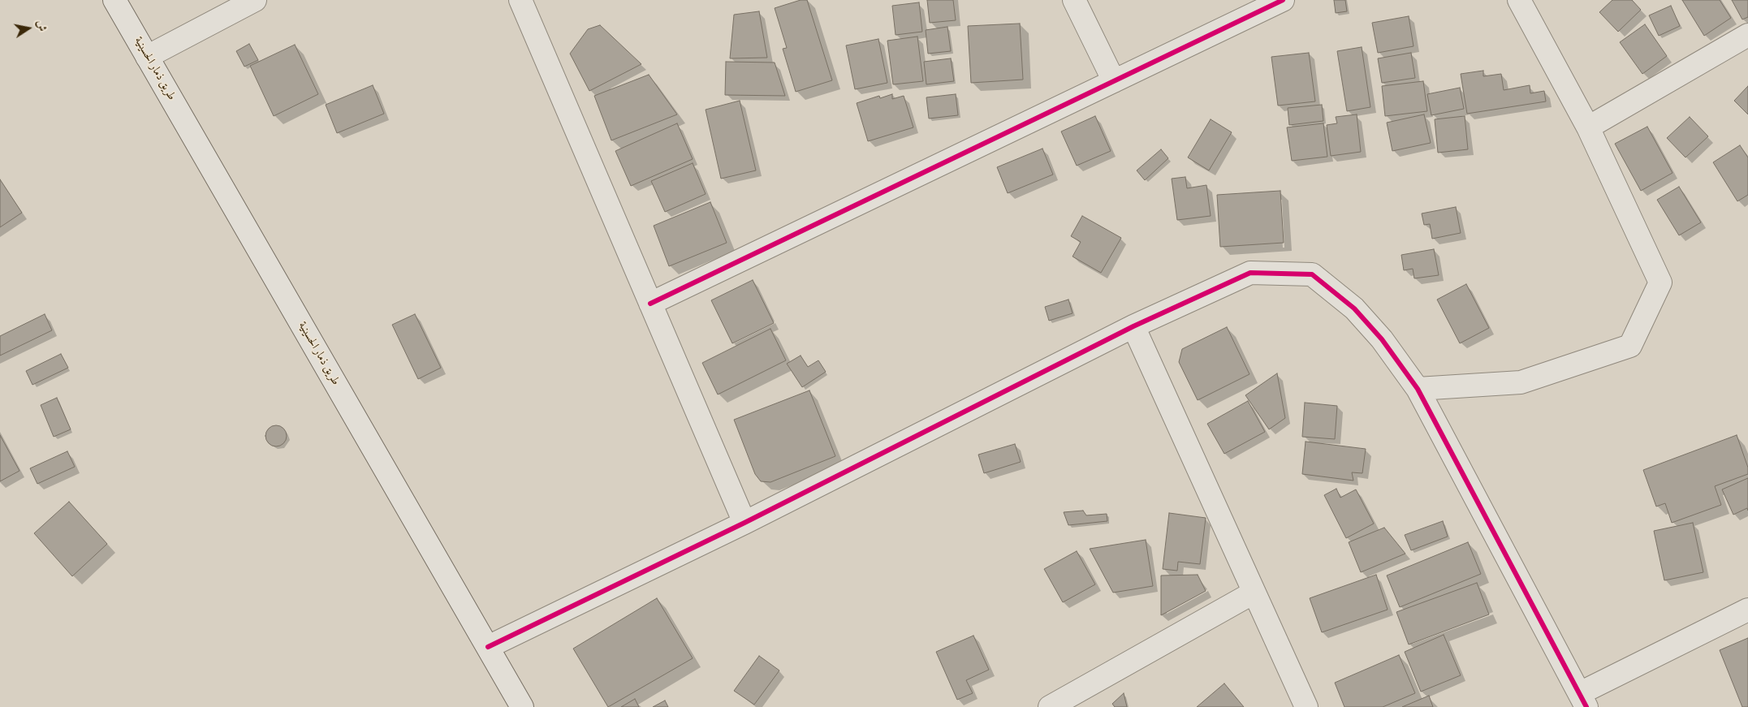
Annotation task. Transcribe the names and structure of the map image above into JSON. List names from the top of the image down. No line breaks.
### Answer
{"streets":{"street":["طريق ذمار الحسينية"]},"north":"right"}
